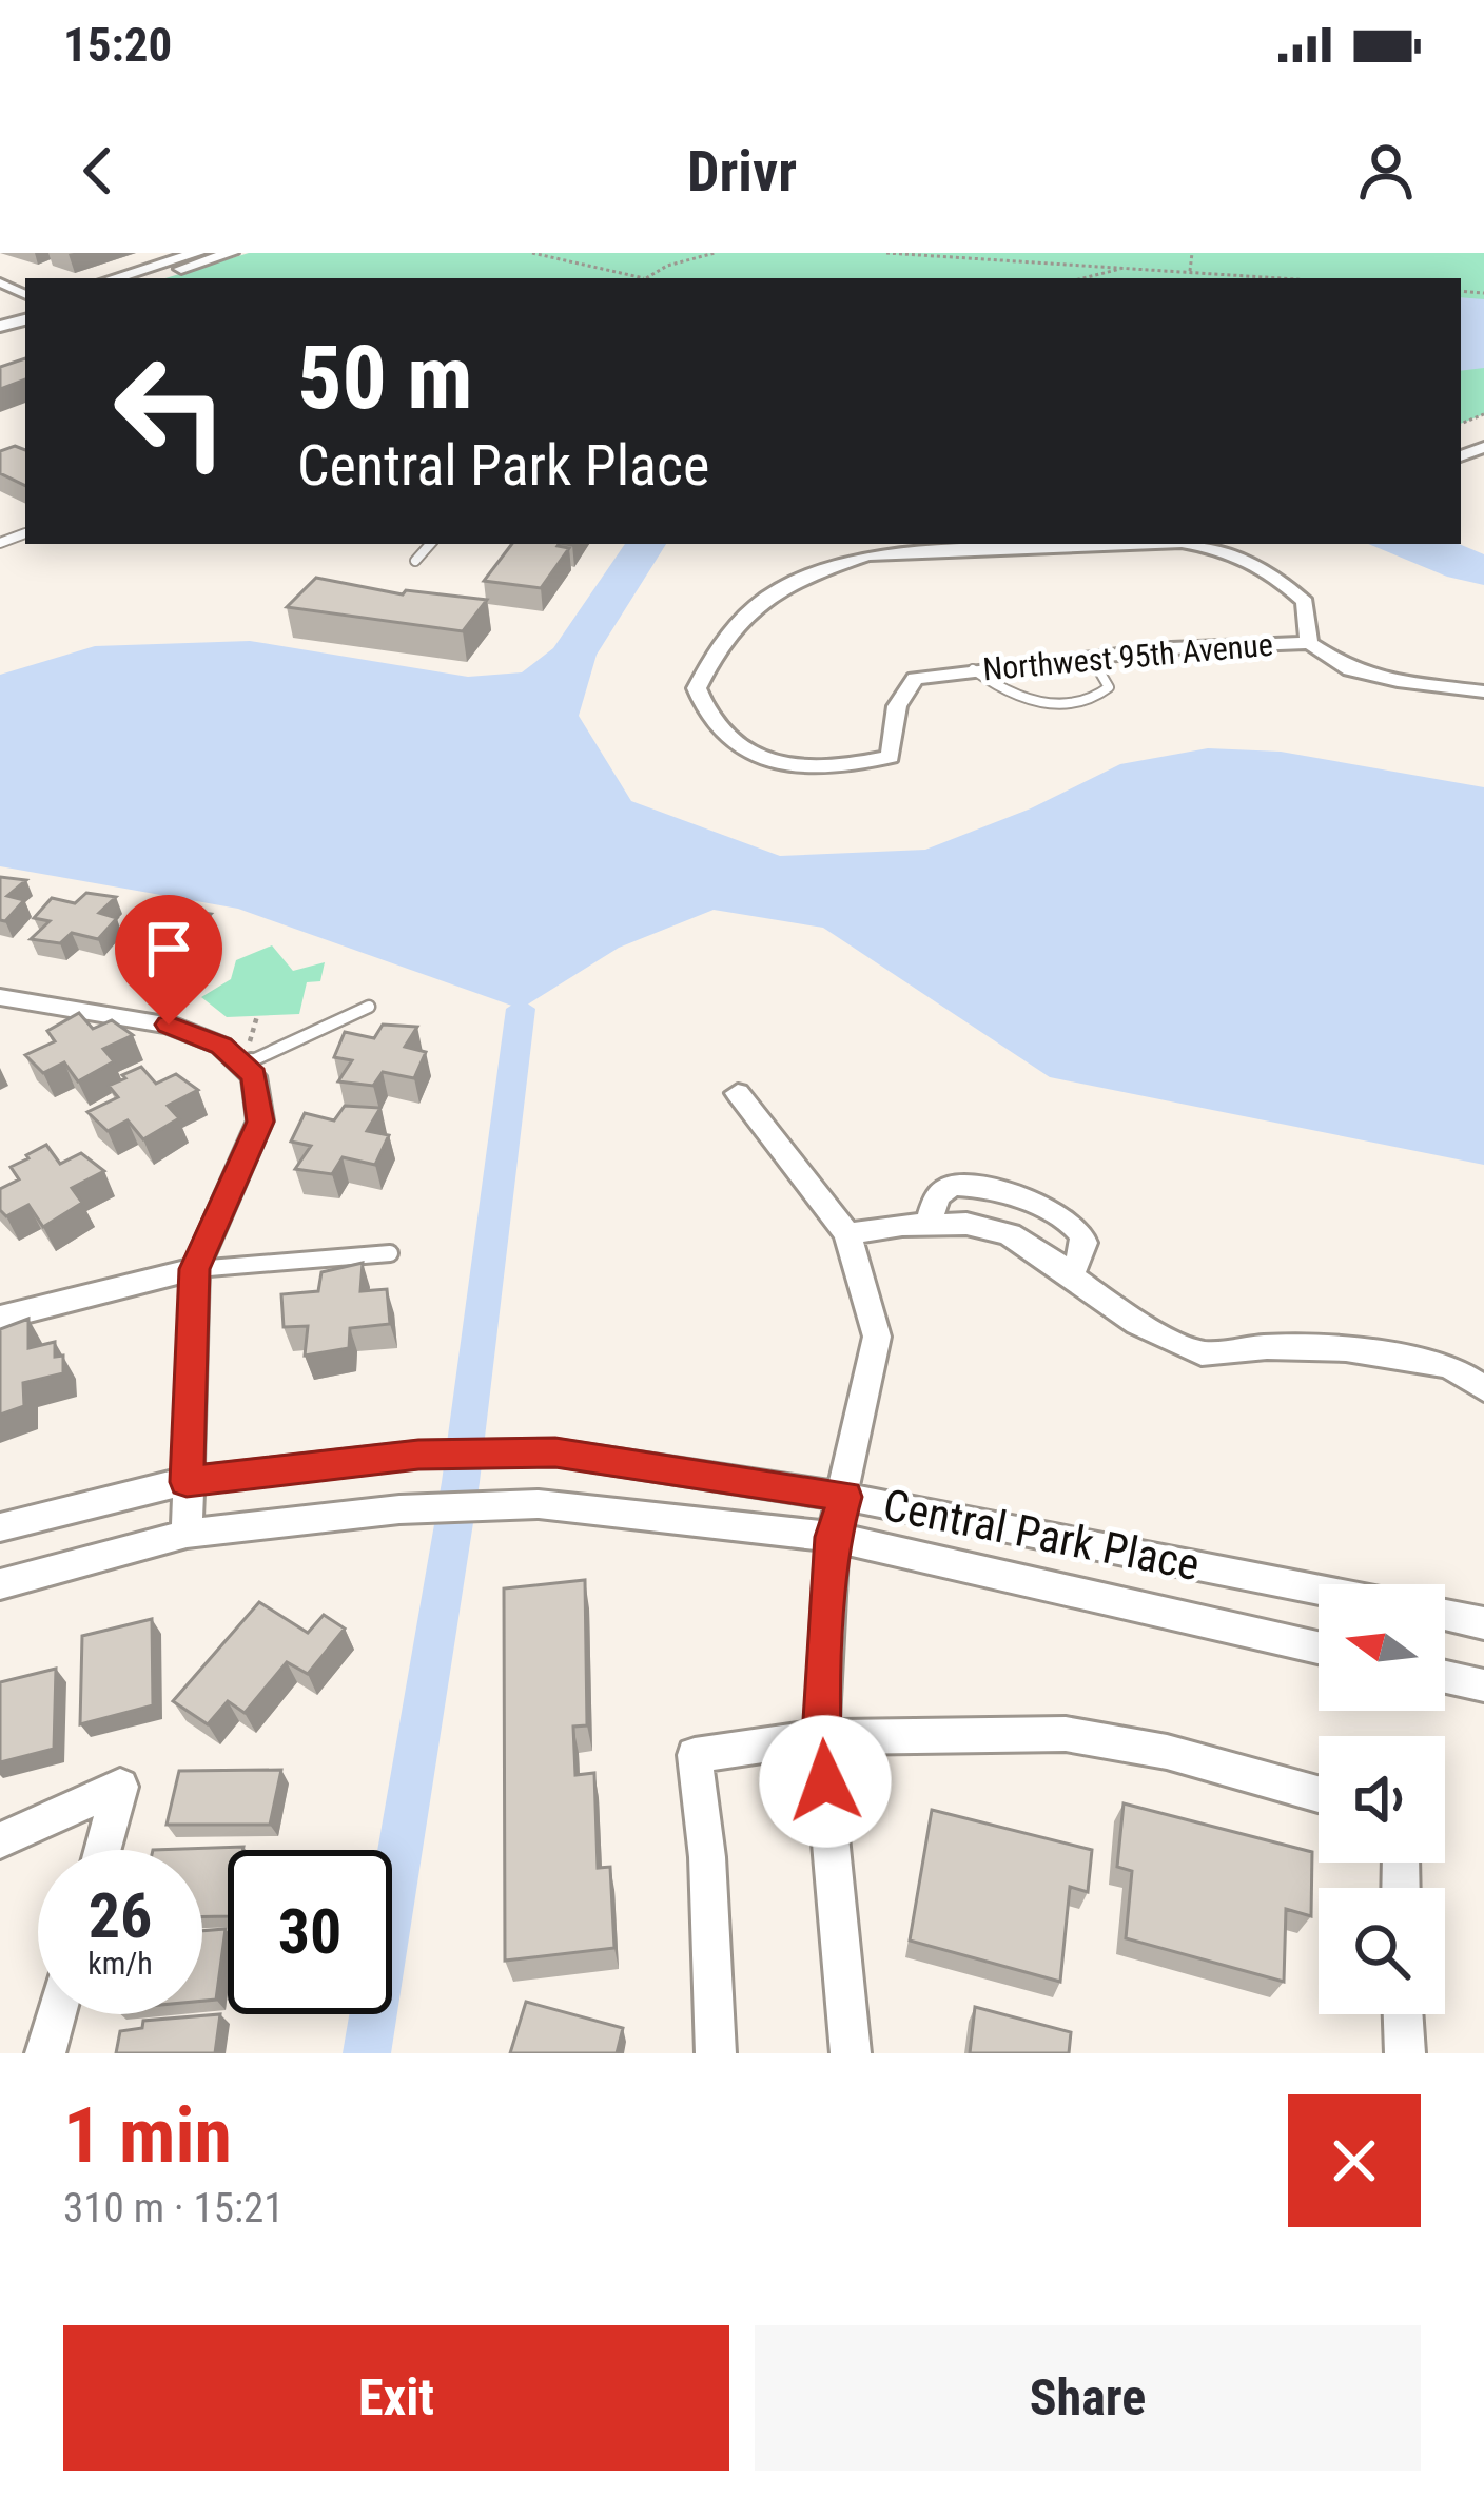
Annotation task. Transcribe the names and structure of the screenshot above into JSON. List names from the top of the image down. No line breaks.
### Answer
{"streets":{"street":["Northwest 95th Avenue","Central Park Place"]},"north":"left","page":{"status":"15:20","header":"Drivr","turn":["50 m","Central Park Place"],"speed":"26 km/h","limit":"30","heading":["1 min","310 m · 15:21"],"buttons":["Exit","Share"]}}
